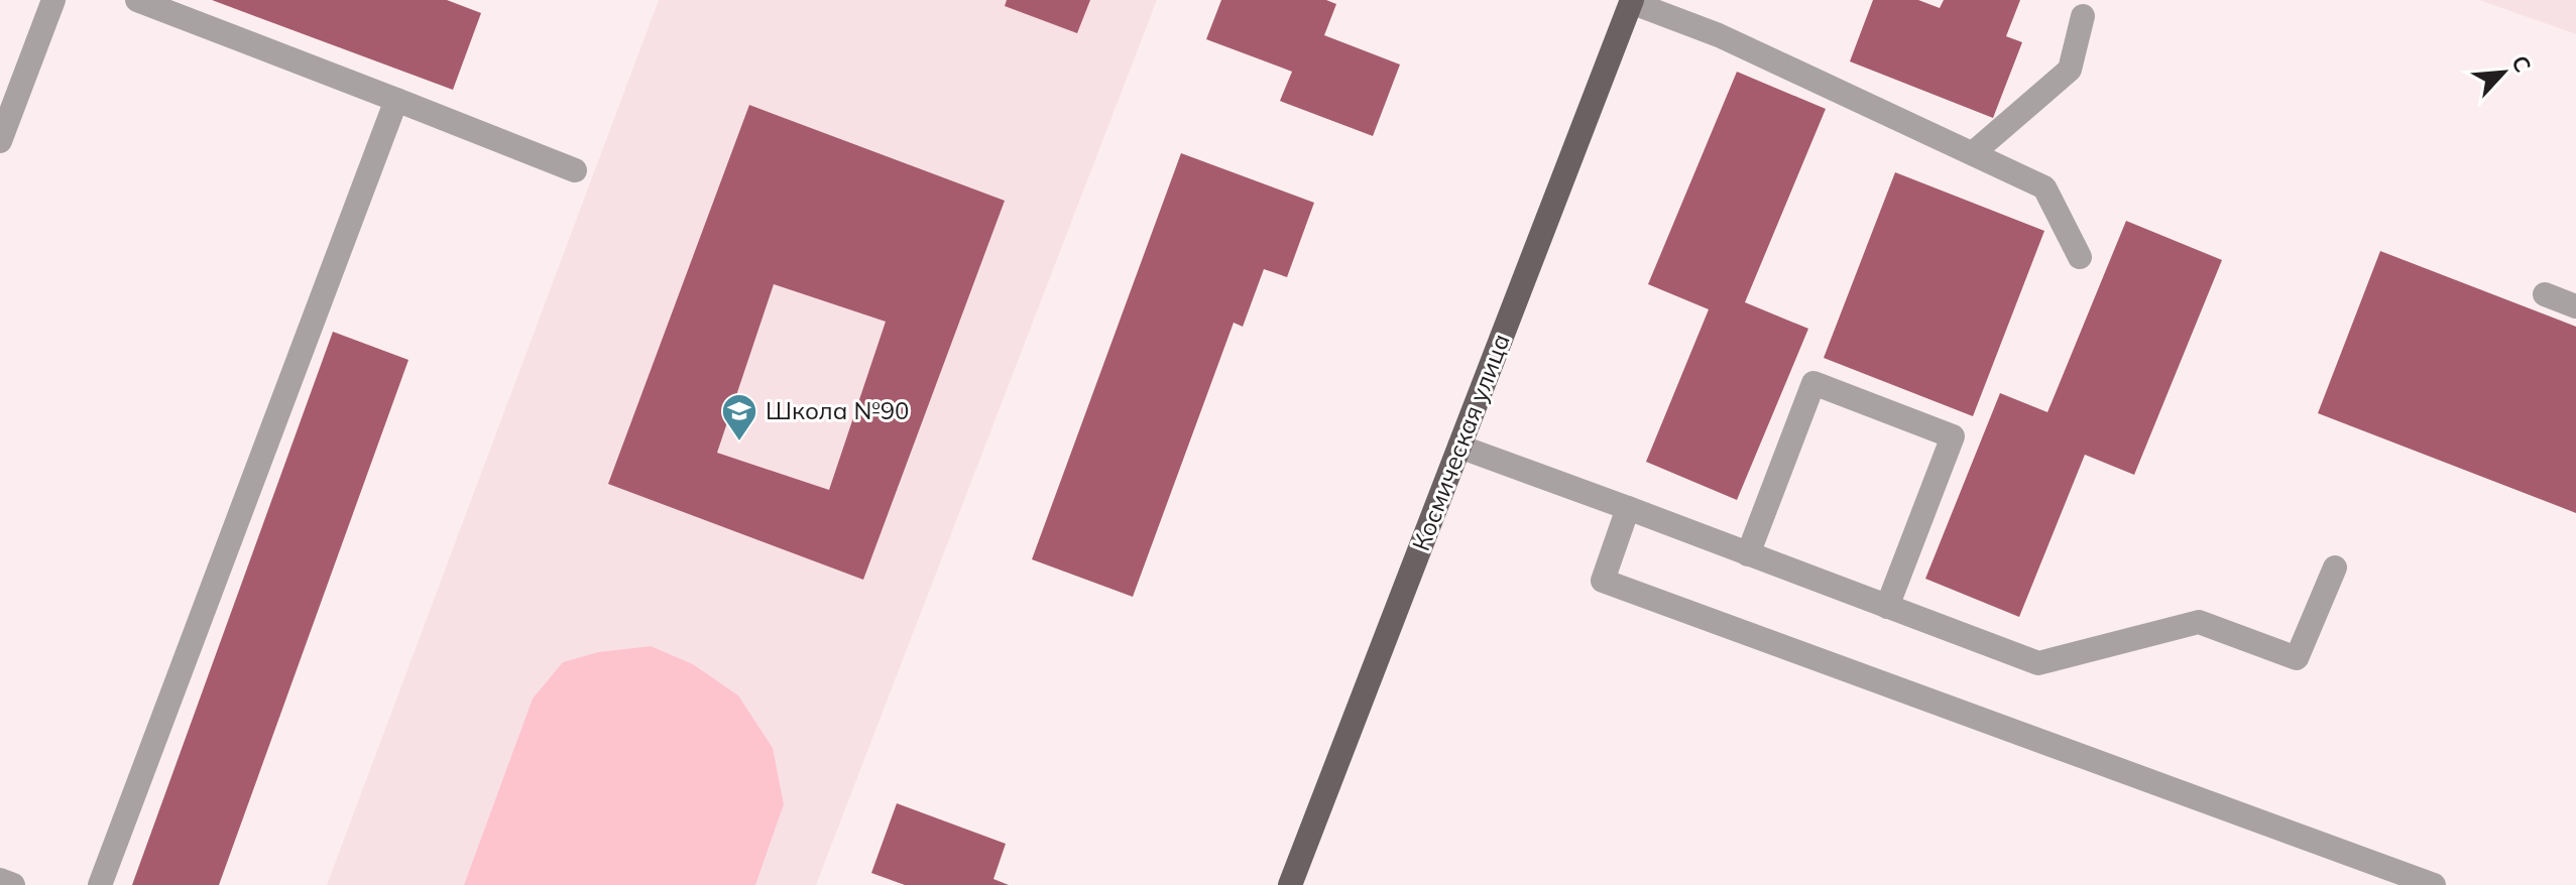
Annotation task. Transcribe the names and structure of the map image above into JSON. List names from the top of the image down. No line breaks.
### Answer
{"streets":{"main road":["Космическая улица"]},"places":{"school or university":["Школа №90"]},"north":"top right"}
